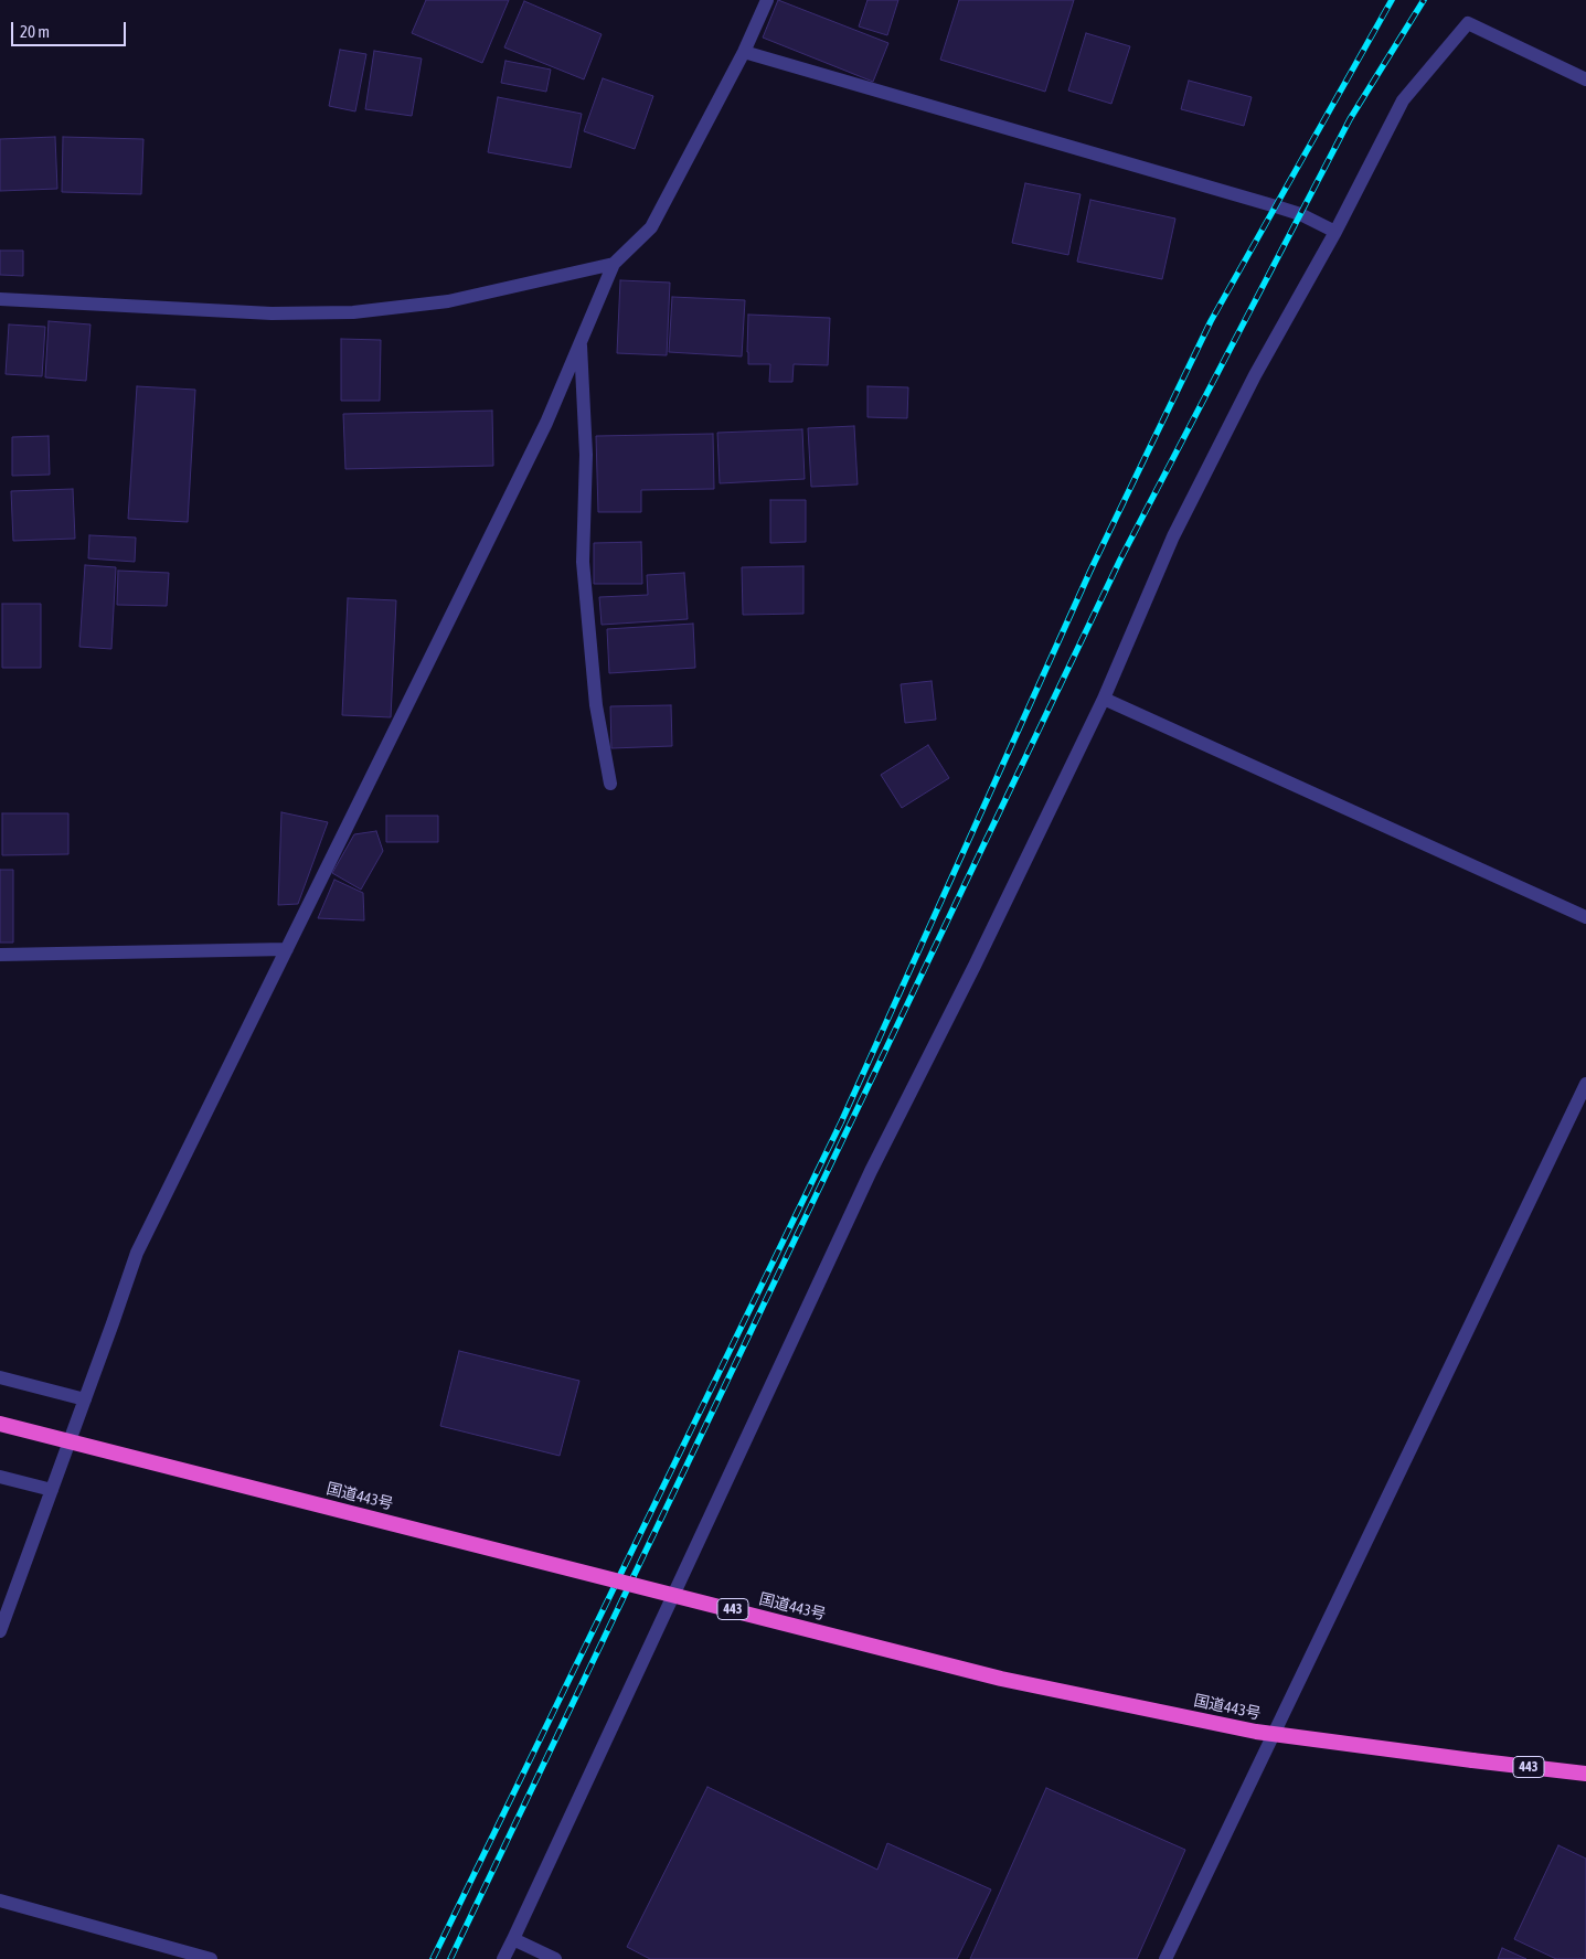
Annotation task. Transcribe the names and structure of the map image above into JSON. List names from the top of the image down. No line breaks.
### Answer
{"streets":{"highway":["国道443号","443"]},"scale_bar":"20 m"}
